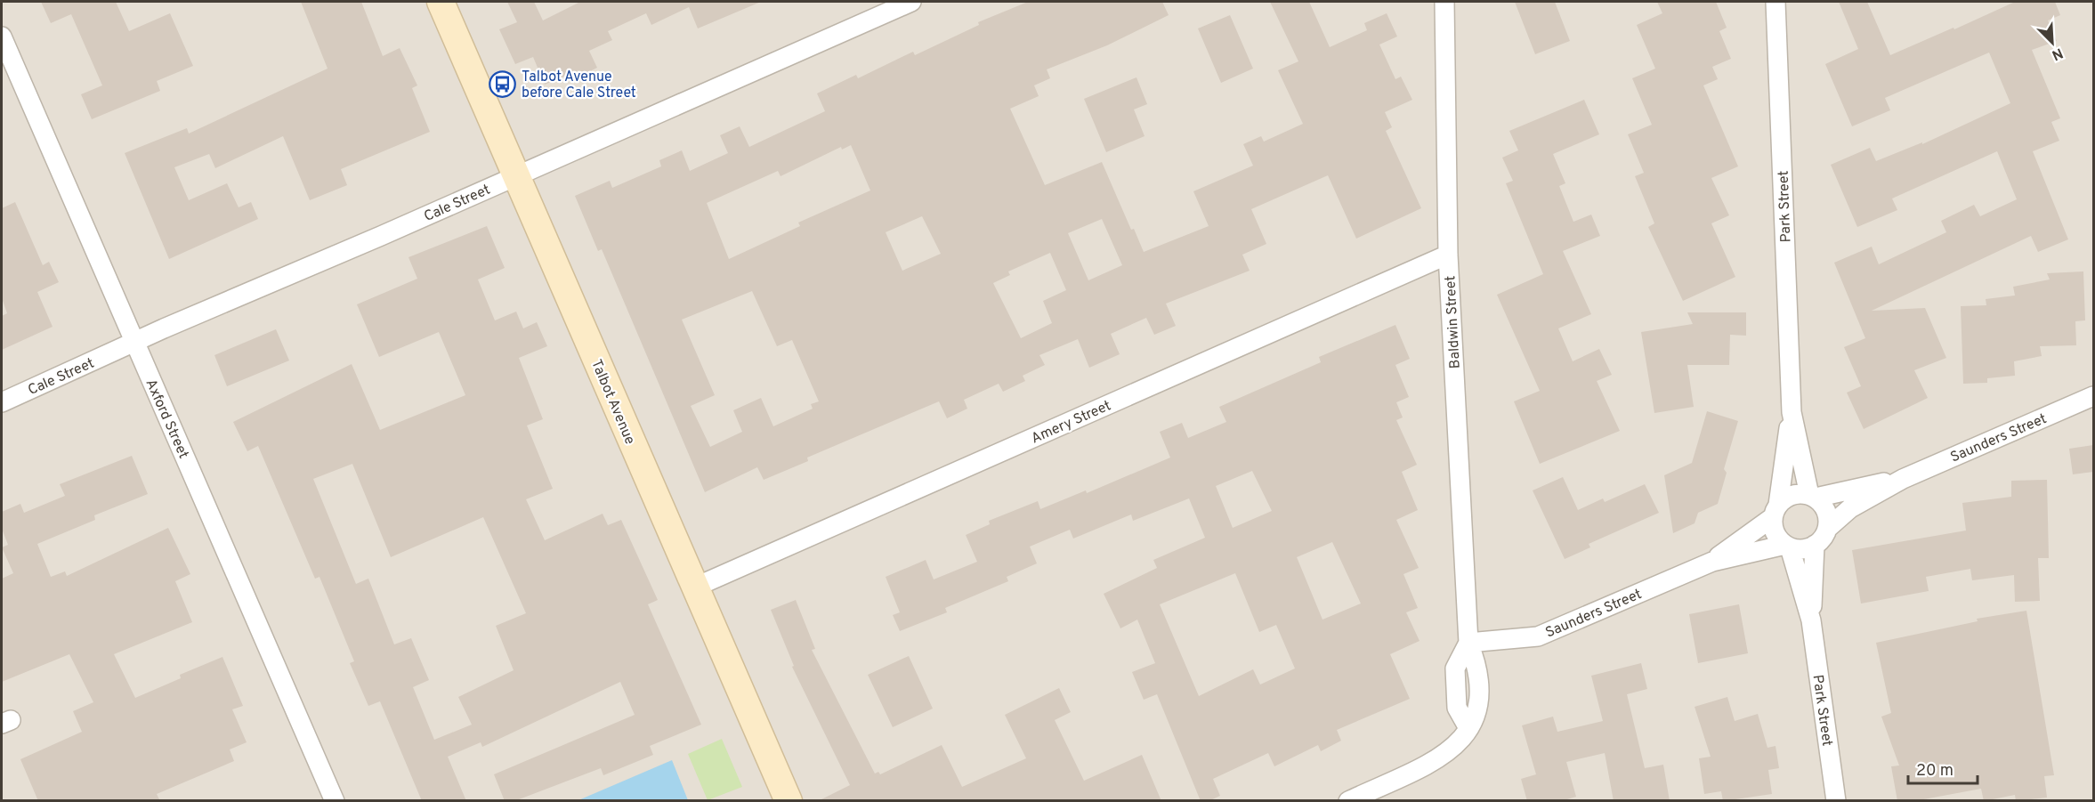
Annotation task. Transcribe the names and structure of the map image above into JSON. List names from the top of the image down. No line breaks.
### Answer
{"streets":{"street":["Cale Street","Park Street","Baldwin Street","Talbot Avenue","Axford Street","Amery Street","Saunders Street"]},"crossings":[["Cale Street","Talbot Avenue"],["Cale Street","Axford Street"],["Park Street","Saunders Street"],["Baldwin Street","Amery Street"],["Baldwin Street","Saunders Street"],["Talbot Avenue","Amery Street"]],"places":{"bus stop":["Talbot Avenue before Cale Street"]},"scale_bar":"20 m","north":"bottom right"}
